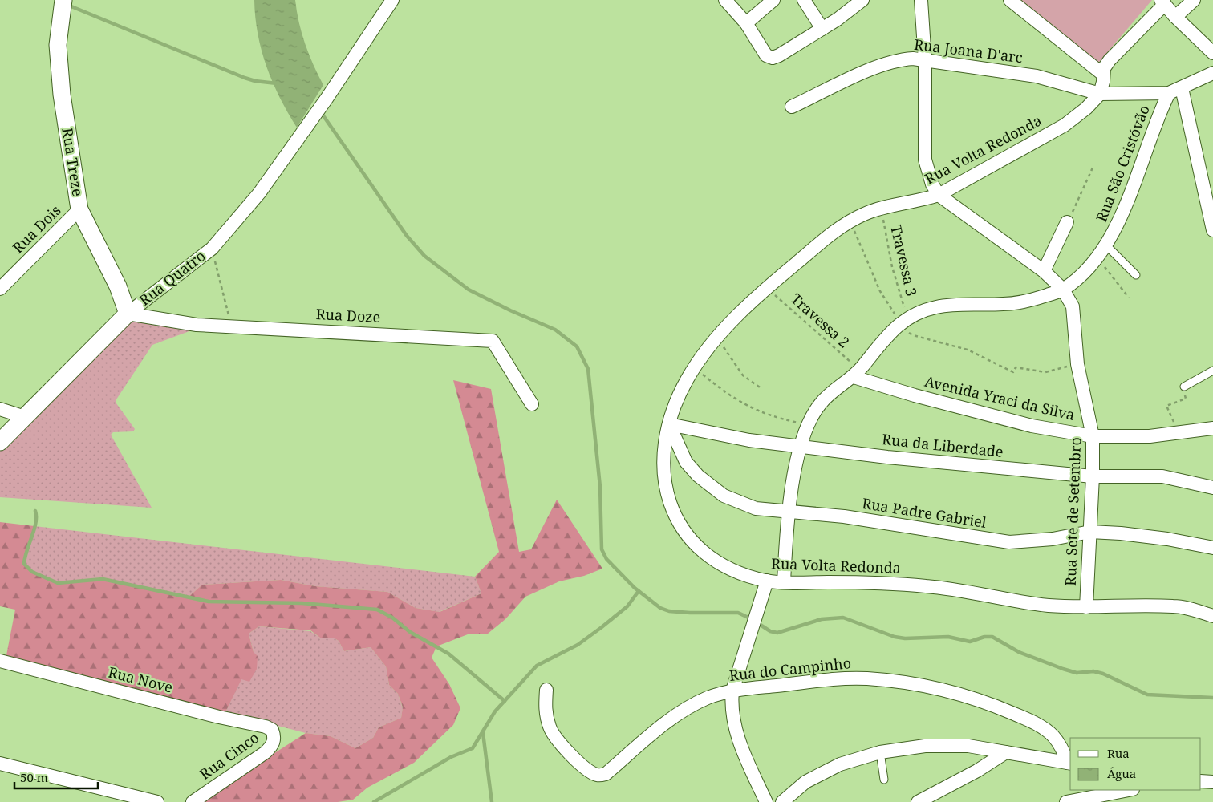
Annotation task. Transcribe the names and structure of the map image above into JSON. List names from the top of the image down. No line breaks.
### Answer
{"streets":{"street":["Rua Joana D'arc","Rua Volta Redonda","Rua Treze","Rua São Cristóvão","Rua Dois","Rua Quatro","Rua Doze","Avenida Yraci da Silva","Rua da Liberdade","Rua Sete de Setembro","Rua Padre Gabriel","Rua do Campinho","Rua Nove","Rua Cinco"],"path":["Travessa 3","Travessa 2"]},"crossings":[["Rua Joana D'arc","Rua Volta Redonda"],["Rua Volta Redonda","Rua São Cristóvão"],["Rua Volta Redonda","Travessa 3"],["Rua Volta Redonda","Travessa 2"],["Rua Volta Redonda","Rua da Liberdade"],["Rua Volta Redonda","Rua Sete de Setembro"],["Rua Volta Redonda","Rua Padre Gabriel"],["Rua Treze","Rua Dois"],["Rua Treze","Rua Quatro"],["Rua Treze","Rua Doze"],["Rua São Cristóvão","Travessa 3"],["Rua São Cristóvão","Travessa 2"],["Rua São Cristóvão","Avenida Yraci da Silva"],["Rua São Cristóvão","Rua da Liberdade"],["Rua São Cristóvão","Rua Sete de Setembro"],["Rua São Cristóvão","Rua Padre Gabriel"],["Rua Quatro","Rua Doze"],["Travessa 2","Avenida Yraci da Silva"],["Avenida Yraci da Silva","Rua Sete de Setembro"],["Rua da Liberdade","Rua Sete de Setembro"],["Rua da Liberdade","Rua Padre Gabriel"],["Rua Sete de Setembro","Rua Padre Gabriel"],["Rua Nove","Rua Cinco"]],"legend":["Rua","Água"],"scale_bar":"50 m"}
